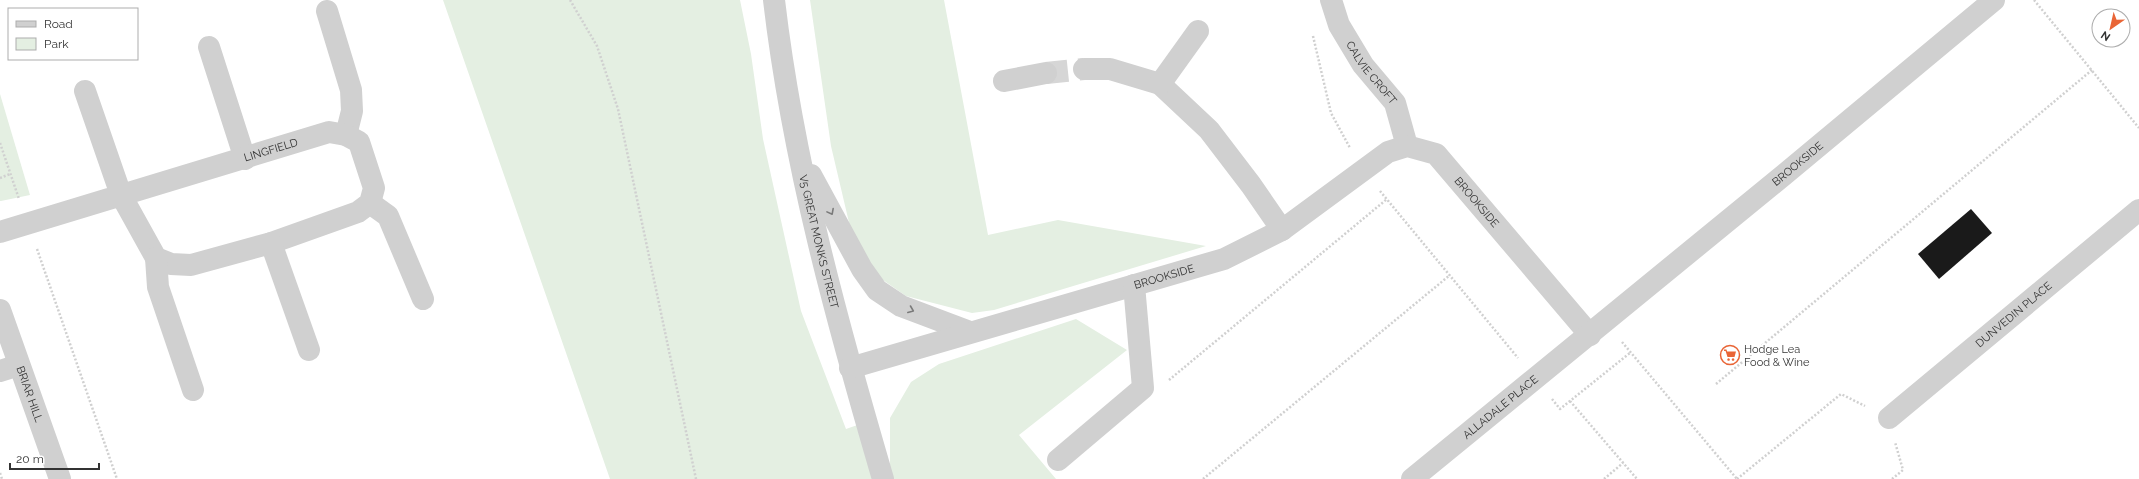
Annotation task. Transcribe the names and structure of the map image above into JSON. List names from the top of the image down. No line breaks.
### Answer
{"streets":{"street":["CALVIE CROFT","LINGFIELD","BROOKSIDE","V5 GREAT MONKS STREET","DUNVEDIN PLACE","BRIAR HILL","ALLADALE PLACE"]},"crossings":[["CALVIE CROFT","BROOKSIDE"],["BROOKSIDE","V5 GREAT MONKS STREET"],["BROOKSIDE","ALLADALE PLACE"]],"places":{"supermarket":["Hodge Lea Food & Wine"]},"legend":["Road","Park"],"scale_bar":"20 m","north":"bottom left"}
